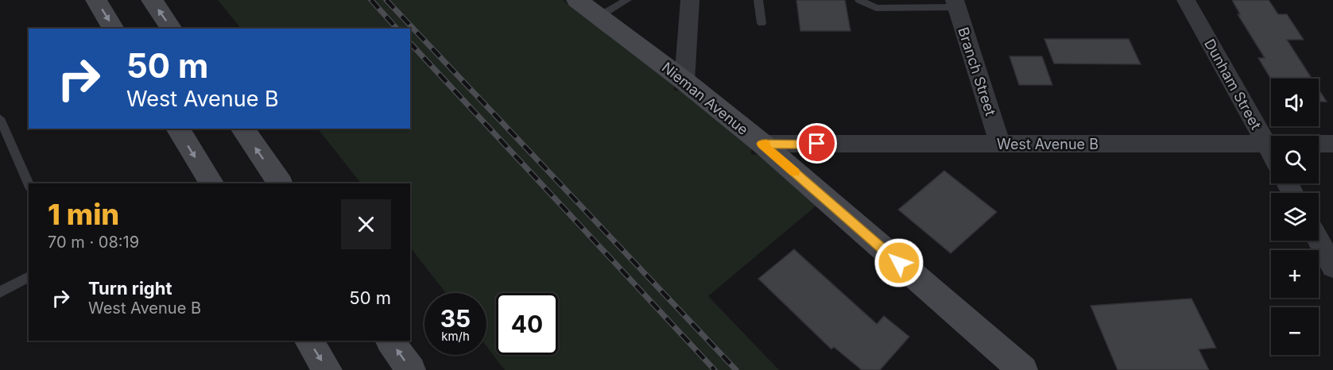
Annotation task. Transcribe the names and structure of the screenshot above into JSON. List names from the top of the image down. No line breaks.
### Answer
{"streets":{"street":["Branch Street","Dunham Street","Nieman Avenue","West Avenue B"]},"crossings":[["Branch Street","West Avenue B"],["Dunham Street","West Avenue B"],["Nieman Avenue","West Avenue B"]],"page":{"turn":["50 m","West Avenue B"],"map_buttons":["+","−"],"heading":["1 min","70 m · 08:19"],"list":[{"name":"Turn right","note":"West Avenue B","value":"50 m"}],"speed":"35 km/h","limit":"40"}}
